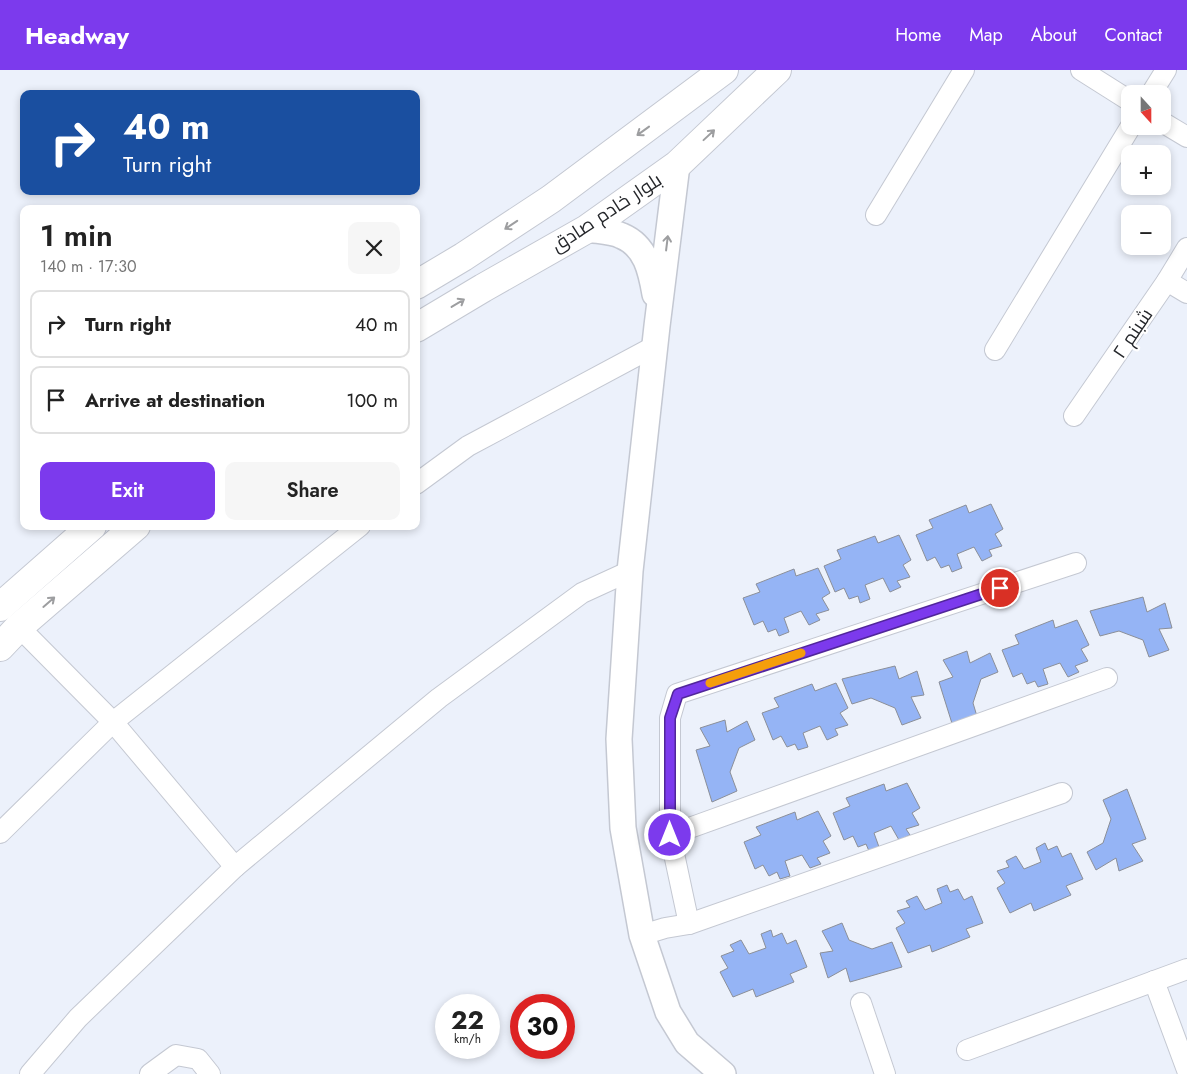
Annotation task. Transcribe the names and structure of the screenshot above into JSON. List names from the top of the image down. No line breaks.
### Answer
{"streets":{"main road":["بلوار خادم صادق"],"street":["شبنم ٢"]},"north":"bottom","page":{"header":"Headway","nav":["Home","Map","About","Contact"],"map_buttons":["+","−"],"turn":["40 m","Turn right"],"heading":["1 min","140 m · 17:30"],"list":[{"name":"Turn right","value":"40 m"},{"name":"Arrive at destination","value":"100 m"}],"buttons":["Exit","Share"],"speed":"22 km/h","limit":"30"}}
